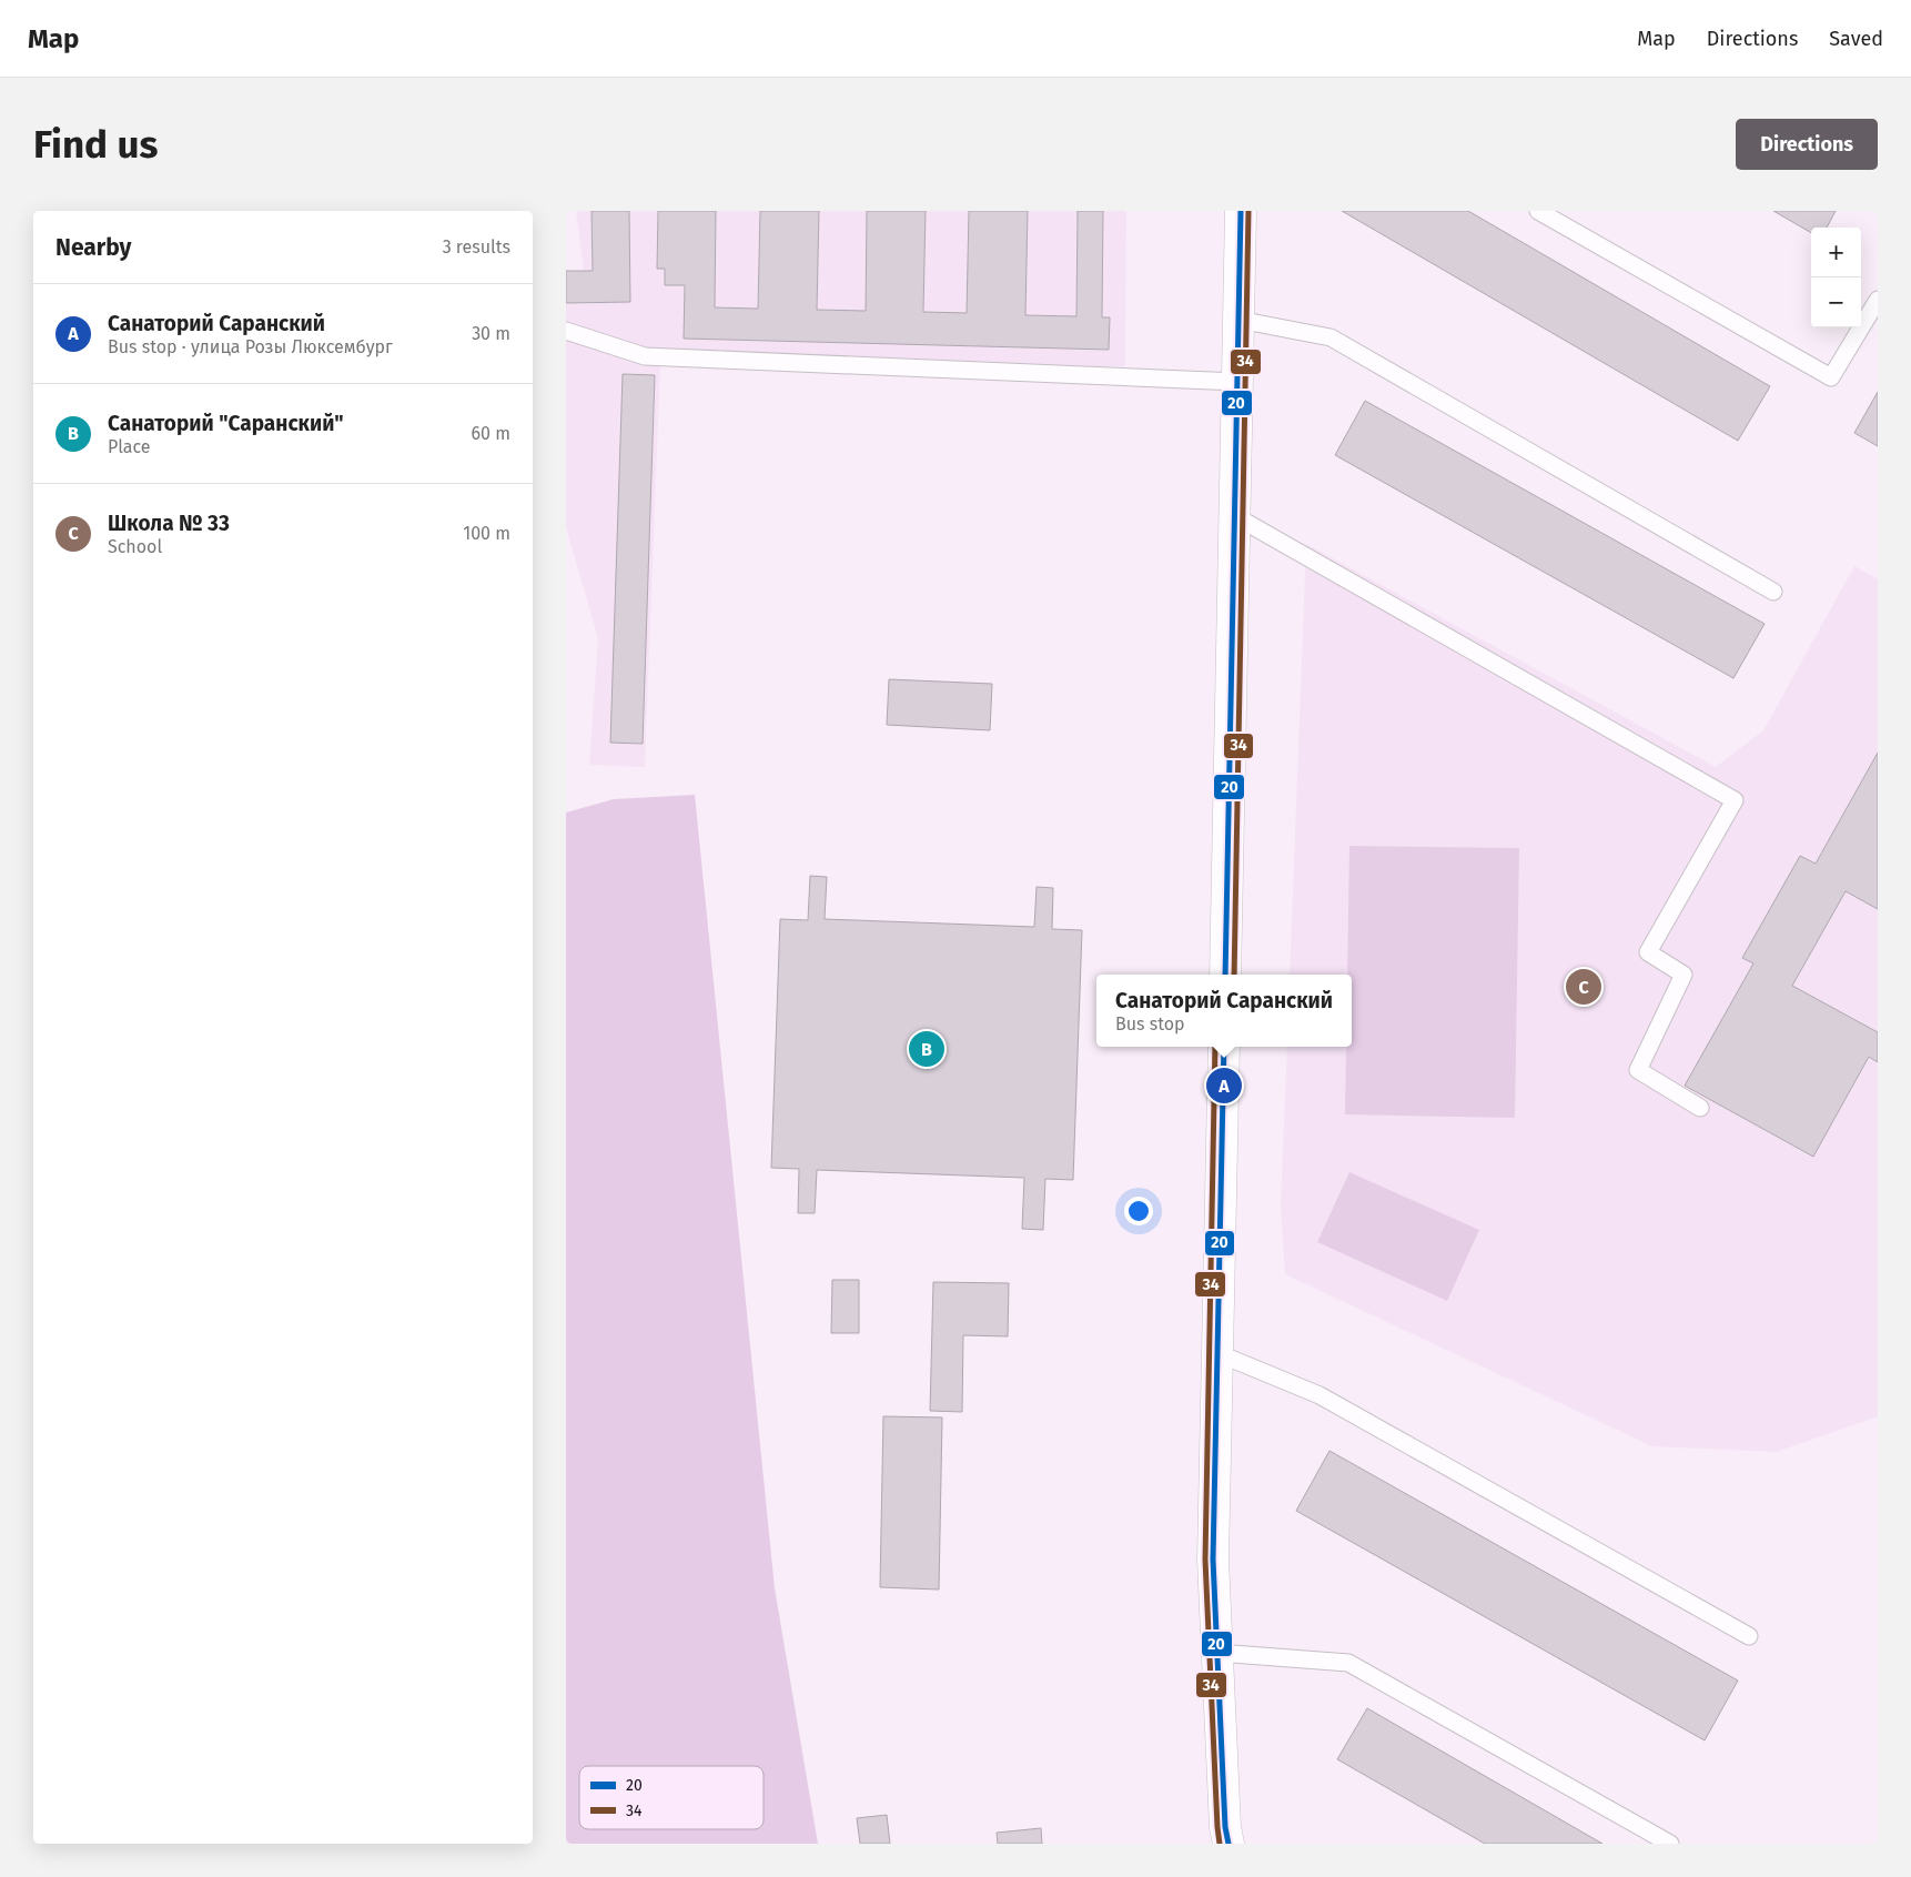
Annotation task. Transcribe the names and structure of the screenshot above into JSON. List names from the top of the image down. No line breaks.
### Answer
{"lines":["transit line 20","transit line 34"],"legend":["20","34"],"page":{"header":"Map","nav":["Map","Directions","Saved"],"buttons":"Directions","title":"Find us","heading":["Nearby","3 results"],"map_buttons":["+","−"],"list":[{"mark":"A","name":"Санаторий Саранский","note":"Bus stop · улица Розы Люксембург","value":"30 m"},{"mark":"B","name":"Санаторий \"Саранский\"","note":"Place","value":"60 m"},{"mark":"C","name":"Школа № 33","note":"School","value":"100 m"}],"pins":["C","B","A"],"popup":["Санаторий Саранский","Bus stop"]}}
